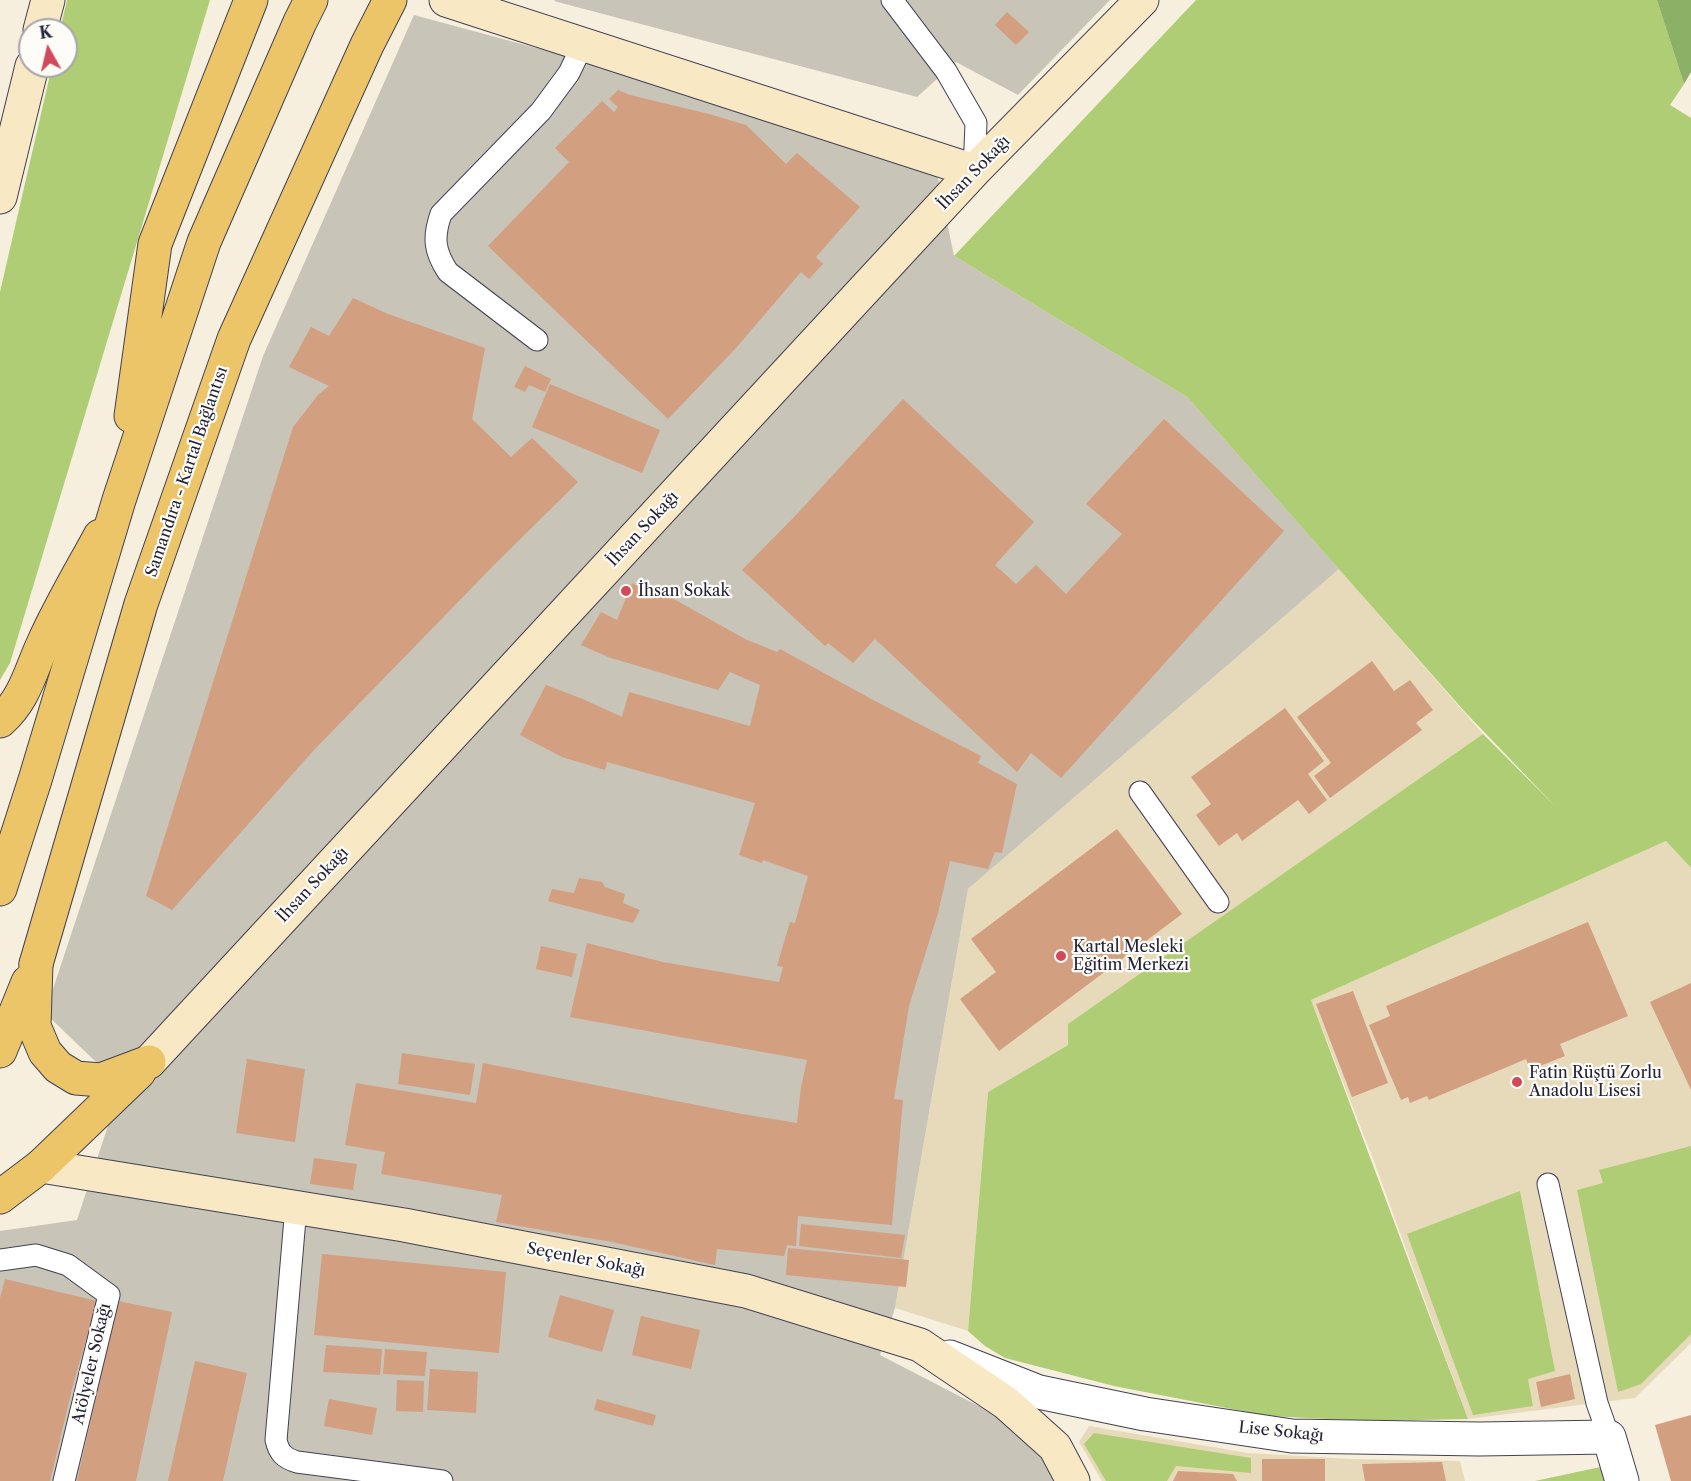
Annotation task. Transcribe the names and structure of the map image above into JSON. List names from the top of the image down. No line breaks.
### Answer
{"streets":{"main road":["Samandıra - Kartal Bağlantısı"],"street":["İhsan Sokağı","Seçenler Sokağı","Lise Sokağı"],"lane":["Atölyeler Sokağı"]},"crossings":[["Seçenler Sokağı","Lise Sokağı"]],"places":["İhsan Sokak","Kartal Mesleki Eğitim Merkezi","Fatin Rüştü Zorlu Anadolu Lisesi"],"north":"top"}
